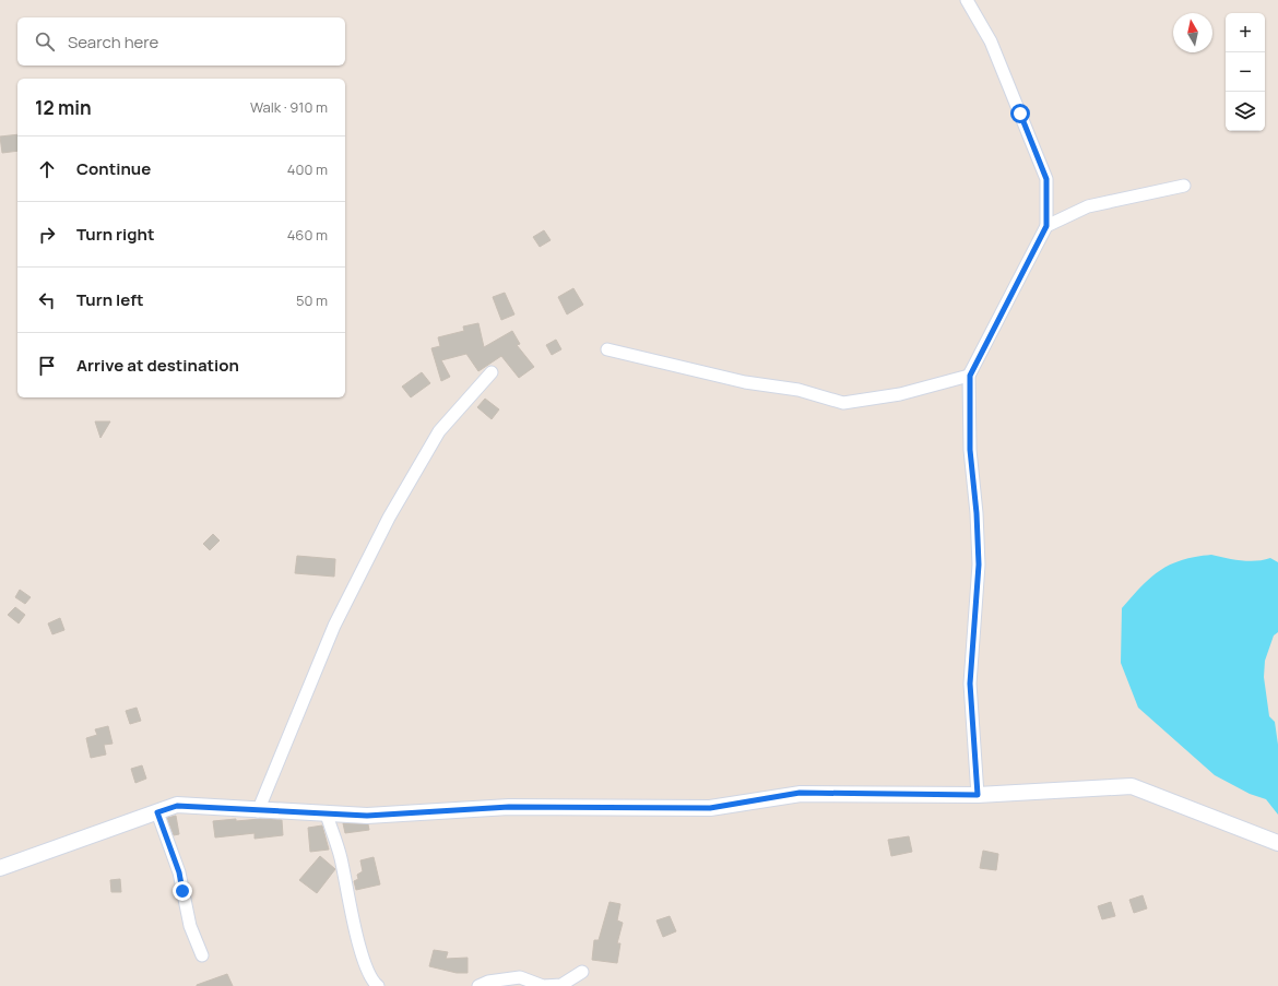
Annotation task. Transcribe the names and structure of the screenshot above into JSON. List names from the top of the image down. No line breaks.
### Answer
{"north":"top","page":{"map_buttons":["+","−"],"search":"Search here","heading":["12 min","Walk · 910 m"],"list":[["Continue","400 m"],["Turn right","460 m"],["Turn left","50 m"],"Arrive at destination"]}}
